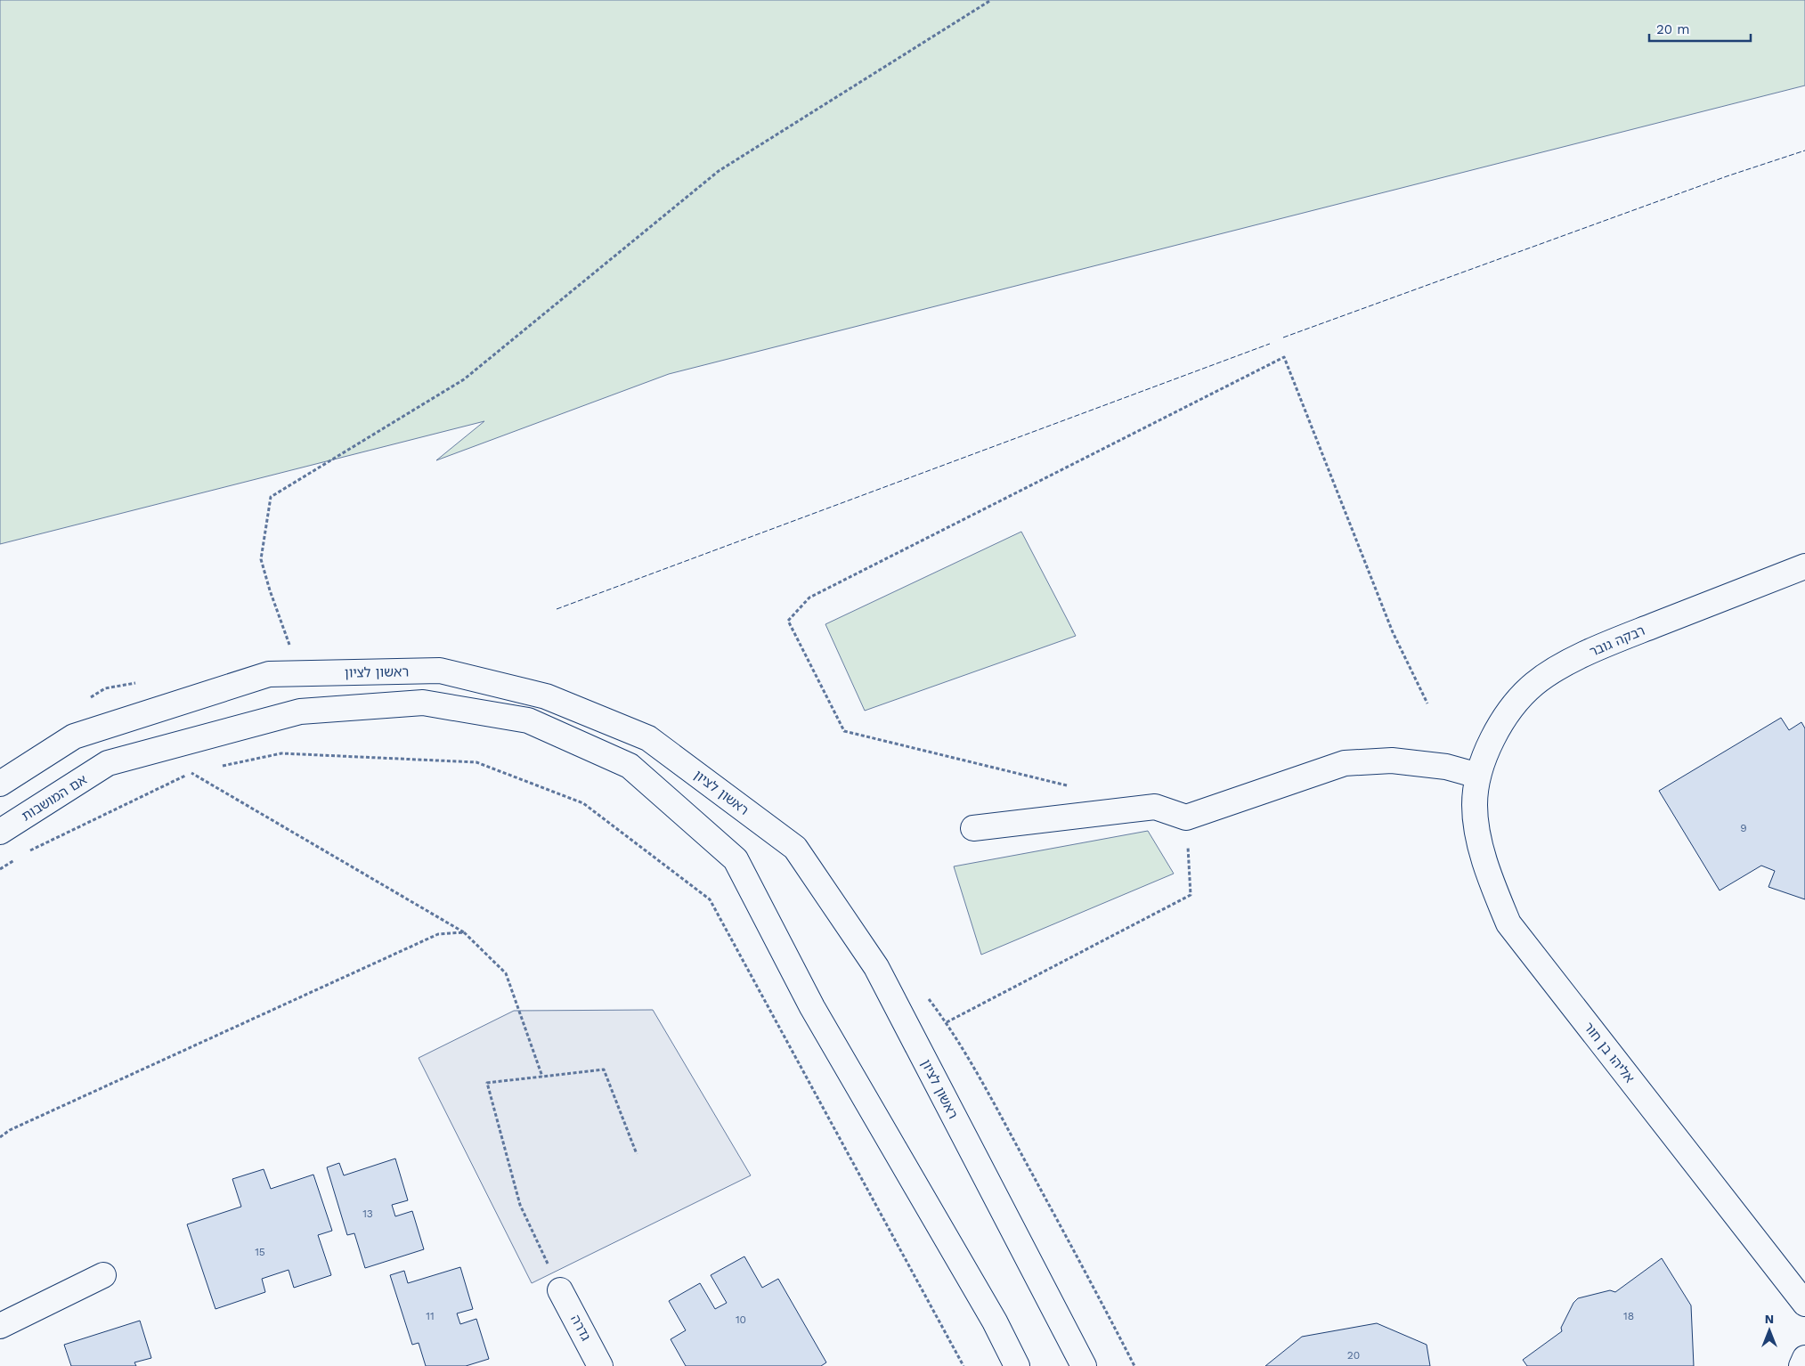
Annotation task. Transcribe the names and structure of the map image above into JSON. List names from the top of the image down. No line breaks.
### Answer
{"streets":{"main road":["רבקה גובר","ראשון לציון","אם המושבות","אליהו בן חור","גדרה"]},"crossings":[["רבקה גובר","אליהו בן חור"]],"house_numbers":["9","13","15","11","18","10","20"],"scale_bar":"20 m","north":"top"}
